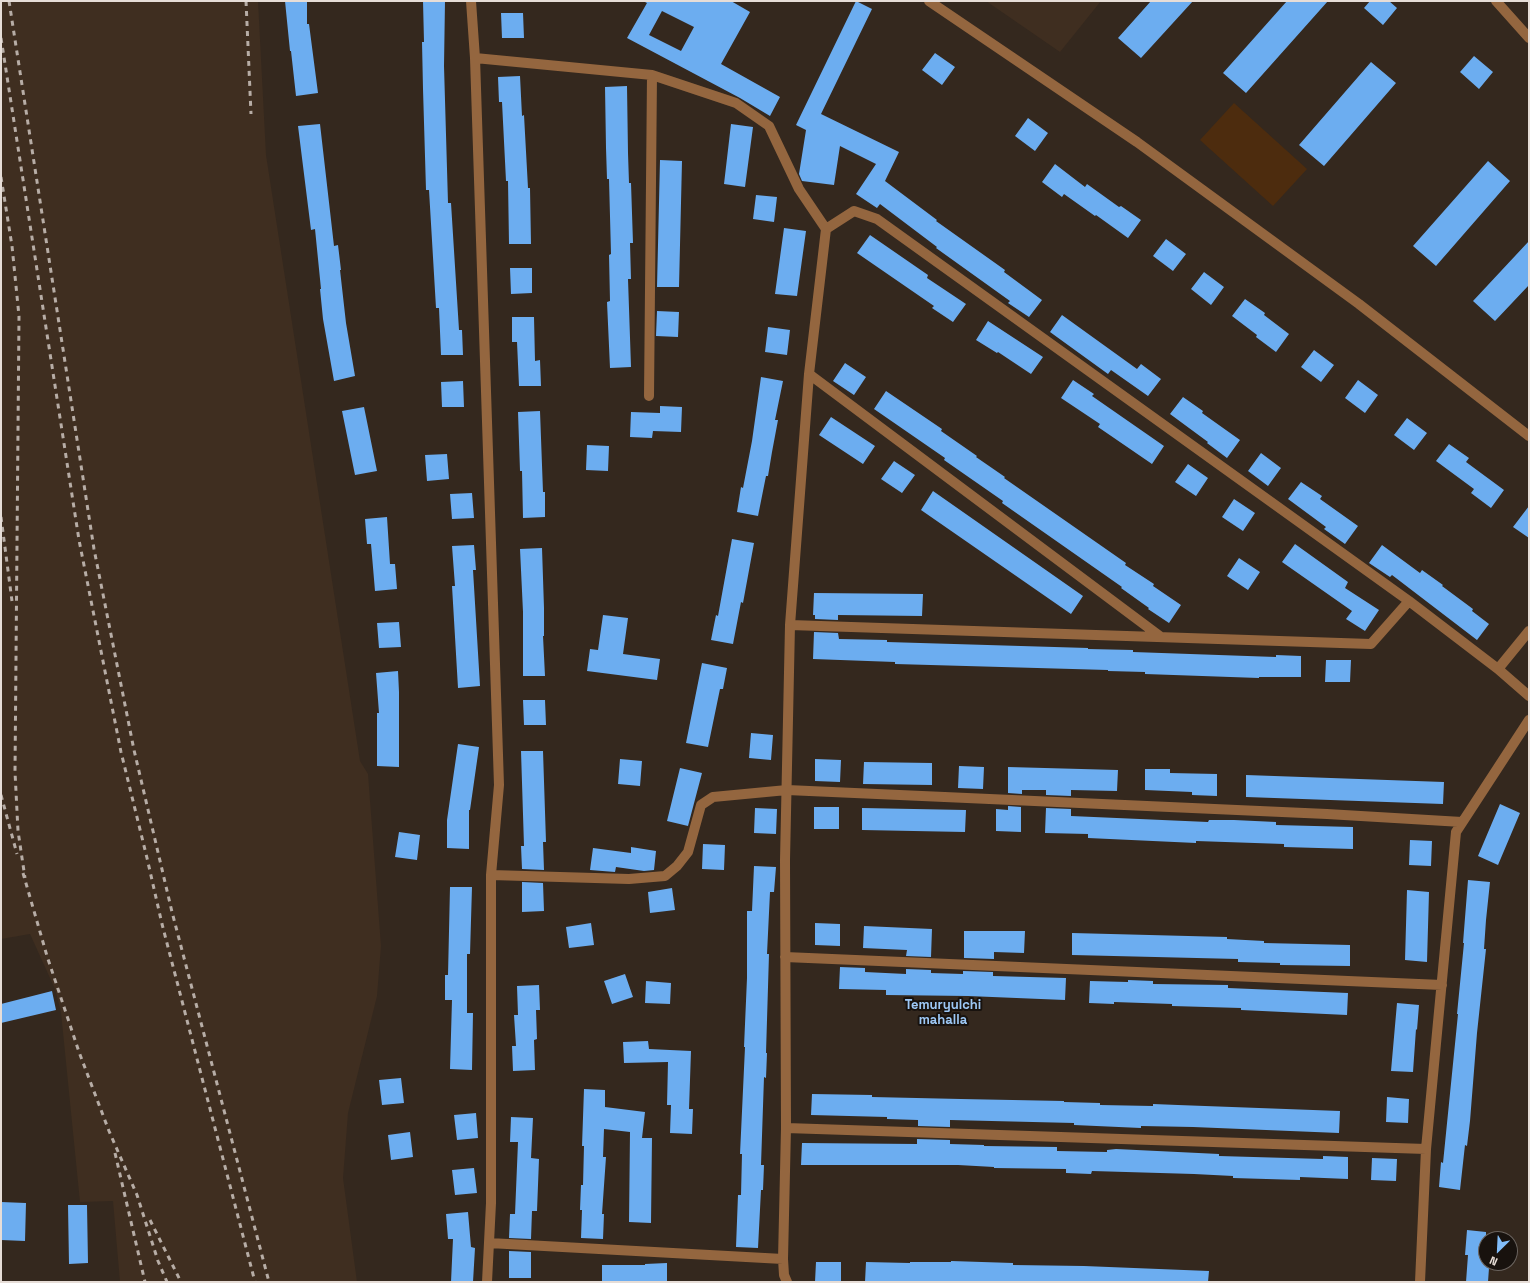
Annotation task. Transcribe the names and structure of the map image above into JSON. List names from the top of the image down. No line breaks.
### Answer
{"districts":["Temuryulchi mahalla"],"north":"bottom left"}
